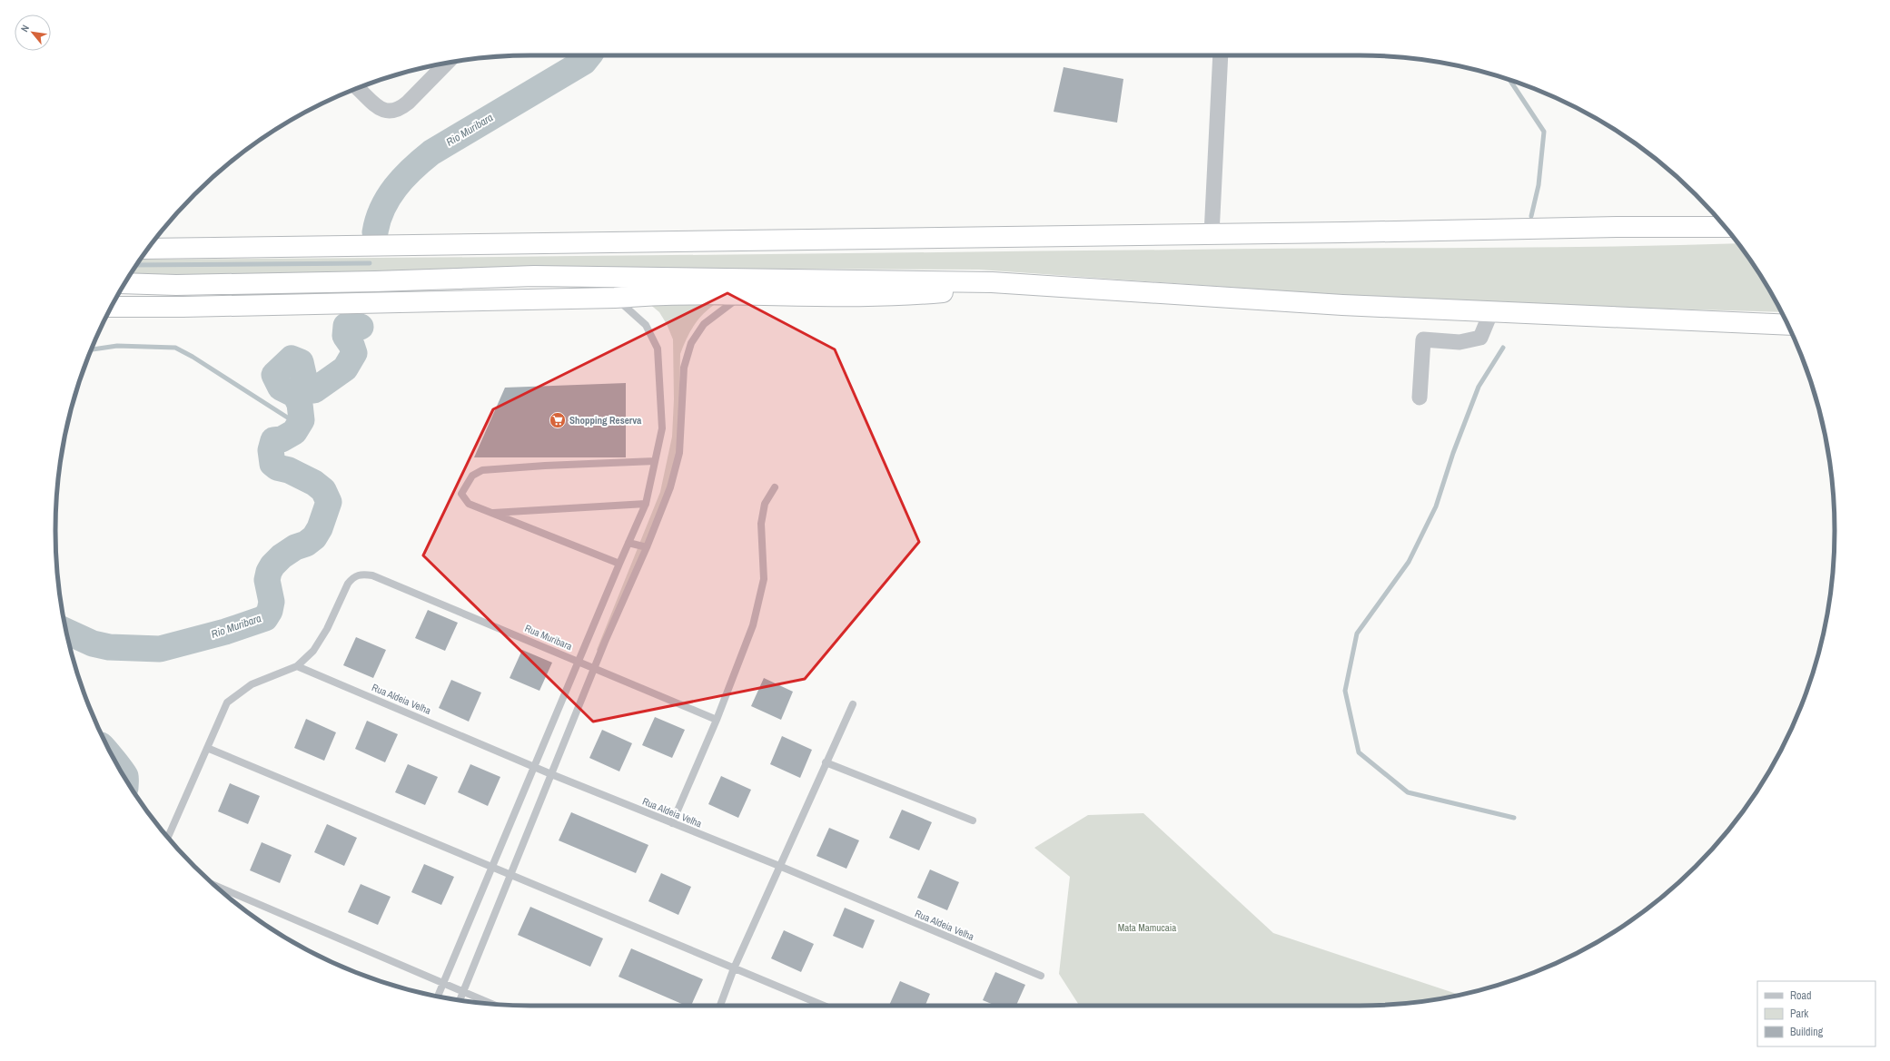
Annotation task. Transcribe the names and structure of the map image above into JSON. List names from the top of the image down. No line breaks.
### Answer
{"streets":{"lane":["Rua Muribara","Rua Aldeia Velha"]},"crossings":[["Rua Muribara","Rua Aldeia Velha"]],"water":["Rio Muribara"],"parks":["Mata Mamucaia"],"places":{"supermarket":["Shopping Reserva"]},"legend":["Road","Park","Building"],"north":"top left"}
